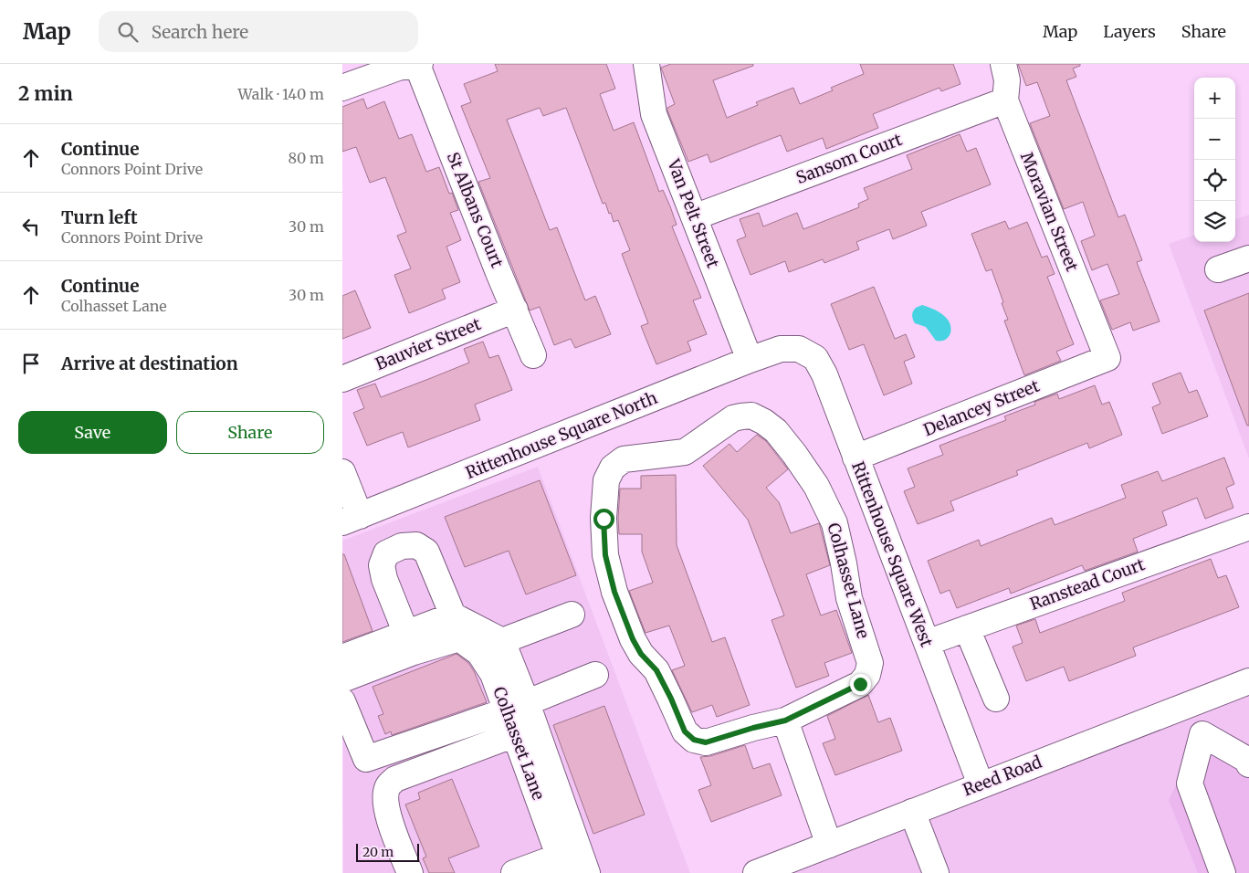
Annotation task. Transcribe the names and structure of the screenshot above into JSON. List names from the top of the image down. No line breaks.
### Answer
{"streets":{"street":["Sansom Court","St Albans Court","Moravian Street","Van Pelt Street","Bauvier Street","Delancey Street","Rittenhouse Square North","Rittenhouse Square West","Colhasset Lane","Ranstead Court","Reed Road"]},"crossings":[["Sansom Court","Moravian Street"],["Sansom Court","Van Pelt Street"],["St Albans Court","Bauvier Street"],["Moravian Street","Delancey Street"],["Van Pelt Street","Rittenhouse Square North"],["Delancey Street","Rittenhouse Square West"],["Rittenhouse Square North","Rittenhouse Square West"],["Rittenhouse Square West","Ranstead Court"],["Rittenhouse Square West","Reed Road"]],"scale_bar":"20 m","page":{"header":"Map","search":"Search here","nav":["Map","Layers","Share"],"heading":["2 min","Walk · 140 m"],"map_buttons":["+","−"],"list":[["Continue","Connors Point Drive","80 m"],["Turn left","Connors Point Drive","30 m"],["Continue","Colhasset Lane","30 m"],"Arrive at destination"],"buttons":["Save","Share"],"scale":"20 m"}}
